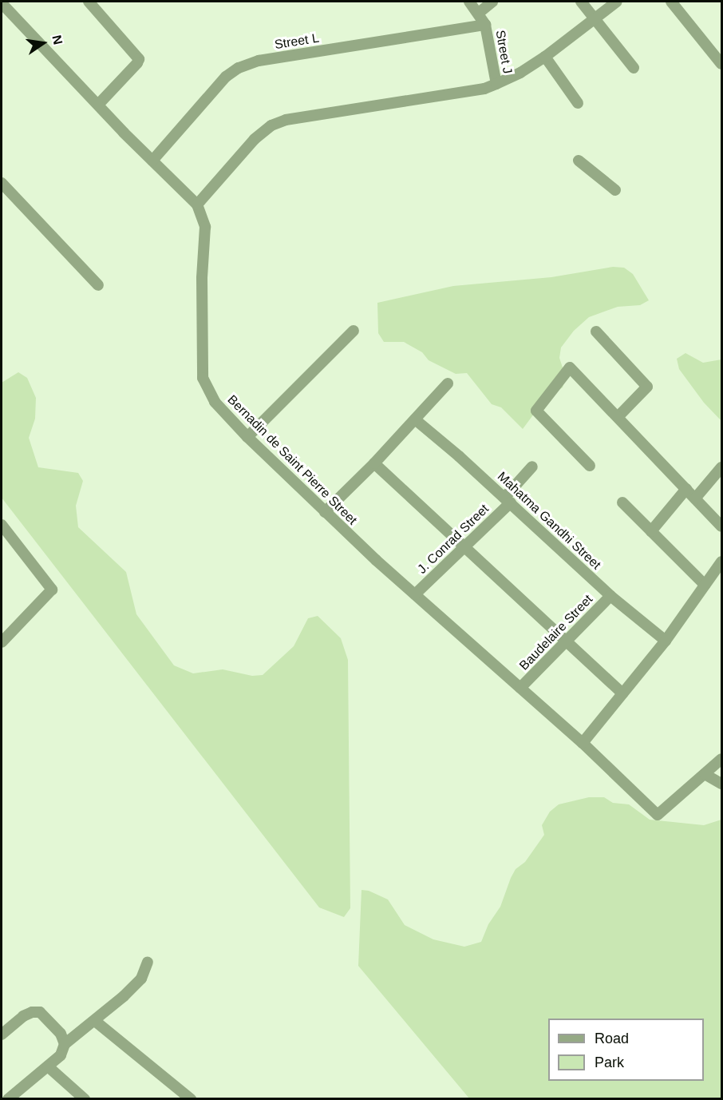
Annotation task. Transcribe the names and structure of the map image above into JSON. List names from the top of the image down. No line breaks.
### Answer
{"streets":{"street":["Street L","Street J","Bernadin de Saint Pierre Street","Mahatma Gandhi Street","J. Conrad Street","Baudelaire Street"]},"crossings":[["Street L","Street J"],["Street L","Bernadin de Saint Pierre Street"],["Bernadin de Saint Pierre Street","J. Conrad Street"],["Bernadin de Saint Pierre Street","Baudelaire Street"],["Mahatma Gandhi Street","J. Conrad Street"],["Mahatma Gandhi Street","Baudelaire Street"]],"legend":["Road","Park"],"north":"right"}
